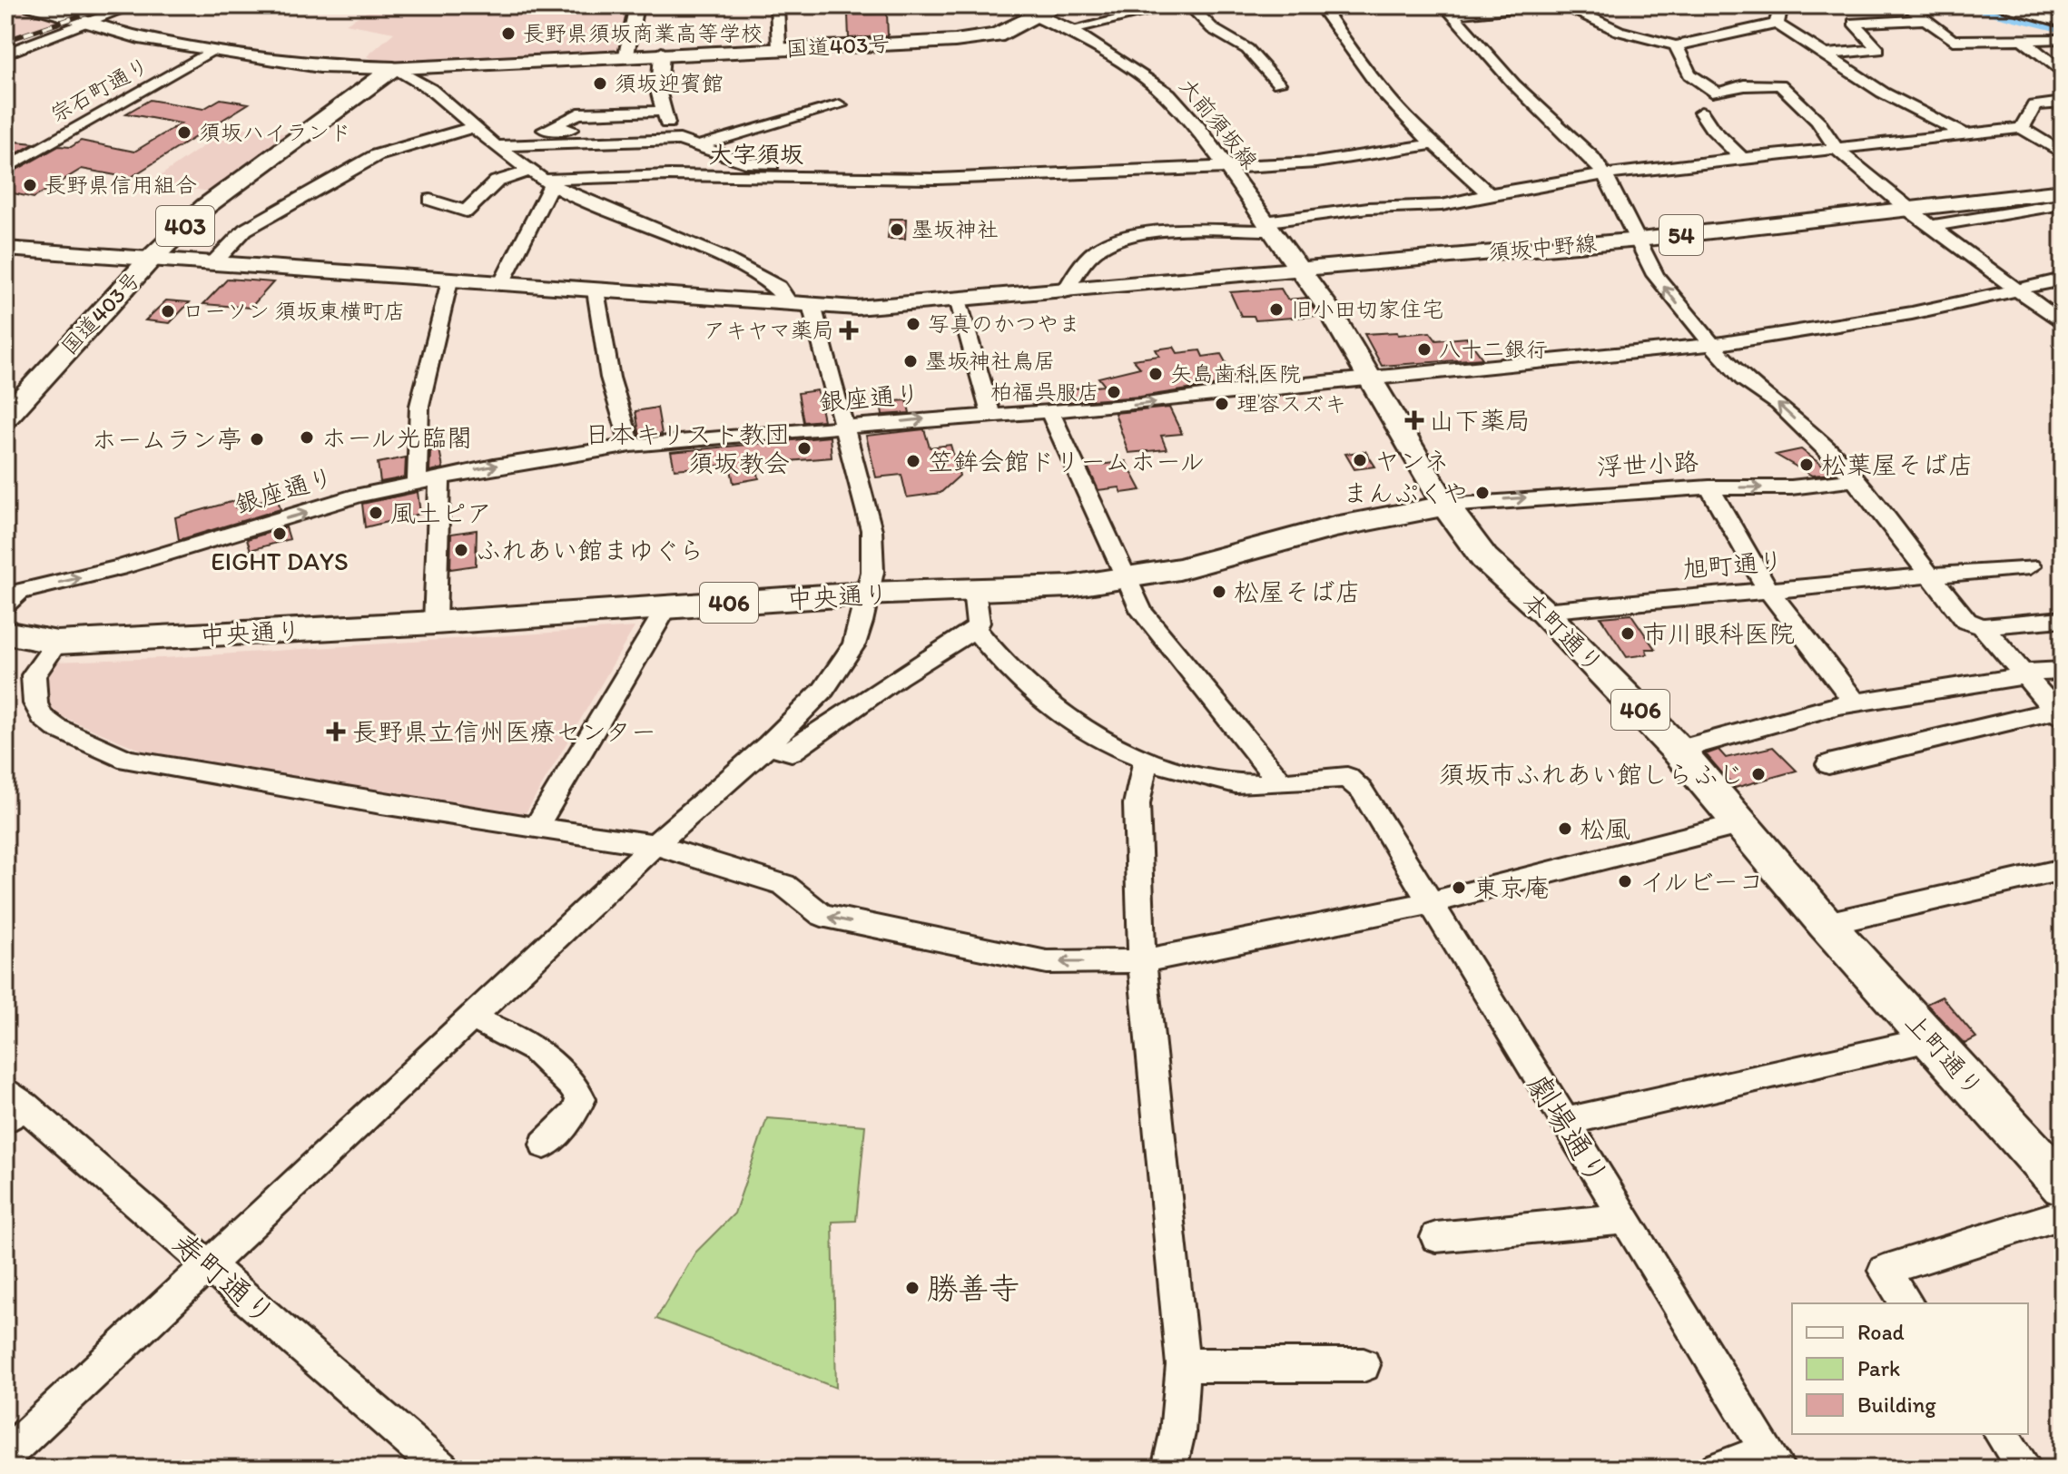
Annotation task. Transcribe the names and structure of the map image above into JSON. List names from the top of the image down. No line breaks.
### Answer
{"streets":{"highway":["国道403号","403","中央通り","406","本町通り","上町通り"],"main road":["大前須坂線","54","須坂中野線"],"street":["宗石町通り","銀座通り","浮世小路","旭町通り","劇場通り","寿町通り"]},"crossings":[["国道403号","大前須坂線"],["国道403号","須坂中野線"],["大前須坂線","須坂中野線"],["浮世小路","中央通り"],["浮世小路","本町通り"],["旭町通り","本町通り"],["中央通り","本町通り"],["本町通り","上町通り"]],"one_way":["銀座通り","浮世小路"],"districts":["大字須坂"],"places":{"other":["長野県須坂商業高等学校","須坂迎賓館","須坂ハイランド","長野県信用組合","墨坂神社","旧小田切家住宅","ローソン 須坂東横町店","写真のかつやま","八十二銀行","墨坂神社鳥居","矢島歯科医院","柏福呉服店","理容スズキ","ホール光臨閣","ホームラン亭","日本キリスト教団 須坂教会","ヤンネ","笠鉾会館ドリームホール","松葉屋そば店","まんぷくや","風土ピア","EIGHT DAYS","ふれあい館まゆぐら","松屋そば店","市川眼科医院","須坂市ふれあい館しらふじ","松風","イルビーコ","東京庵","勝善寺"],"health":["アキヤマ薬局","山下薬局","長野県立信州医療センター"]},"legend":["Road","Park","Building"]}
